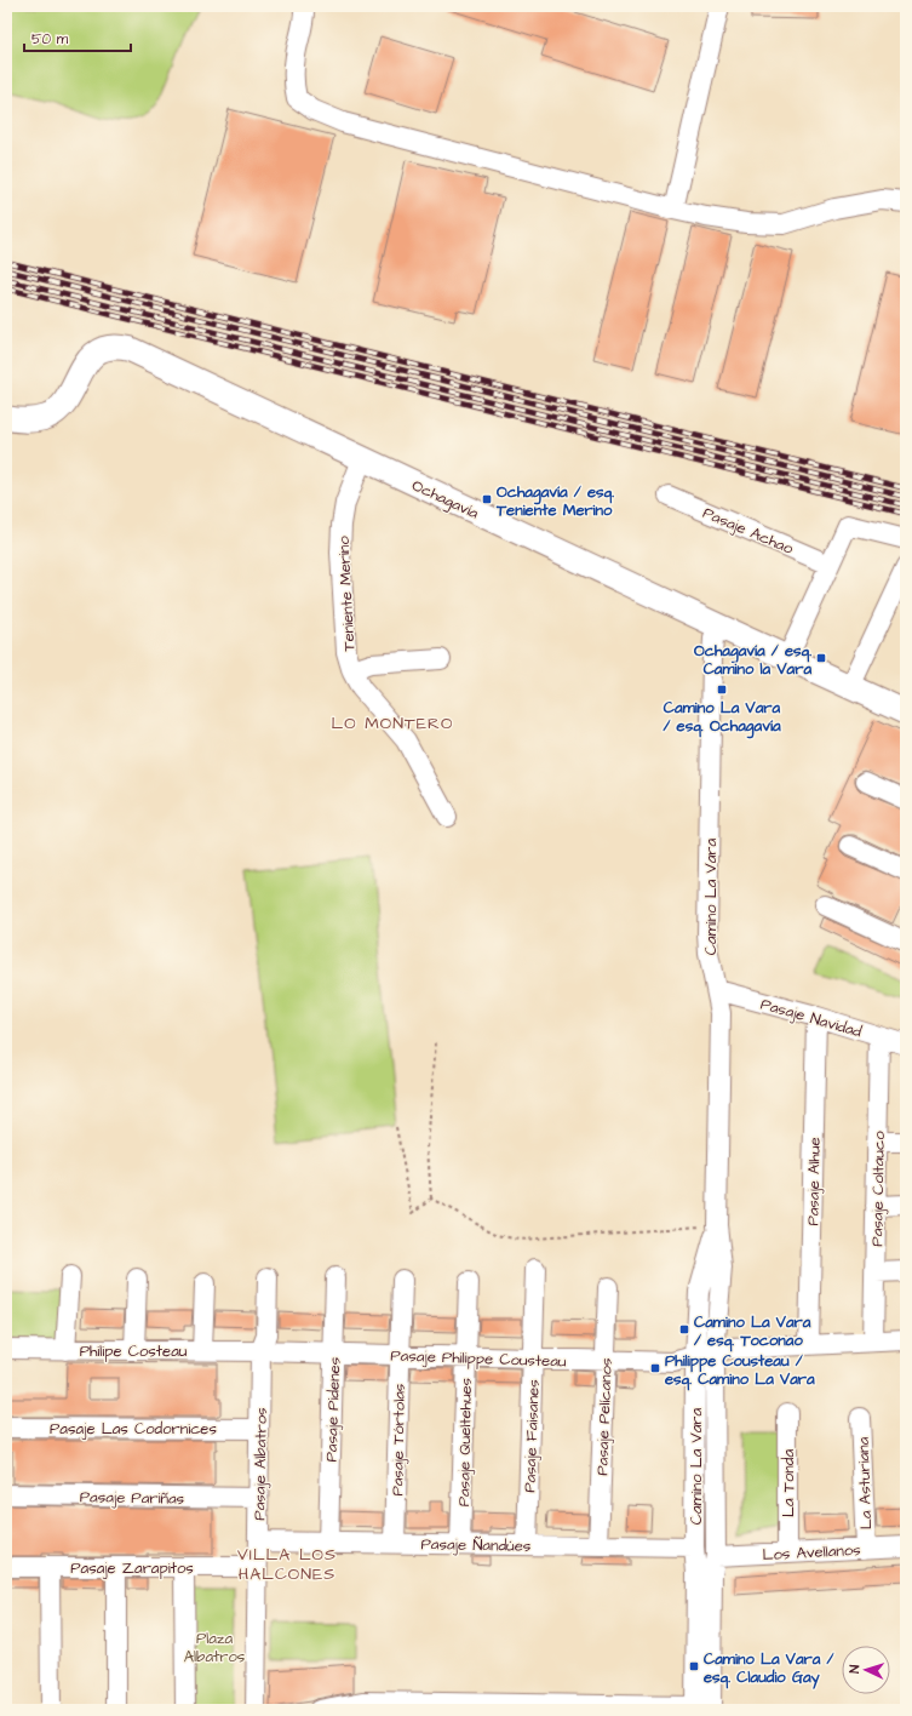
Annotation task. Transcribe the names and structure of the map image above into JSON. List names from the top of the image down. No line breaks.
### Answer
{"streets":{"main road":["Ochagavía"],"street":["Pasaje Achao","Teniente Merino","Camino La Vara","Pasaje Navidad","Pasaje Alhue","Pasaje Coltauco","Philipe Costeau","Pasaje Philippe Cousteau","Pasaje Pidenes","Pasaje Pelícanos","Pasaje Las Codornices","Pasaje Faisanes","Pasaje Tórtolas","Pasaje Queltehues","Pasaje Albatros","La Tonda","La Asturiana","Pasaje Pariñas","Pasaje Ñandúes","Los Avellanos","Pasaje Zarapitos"]},"crossings":[["Ochagavía","Teniente Merino"],["Ochagavía","Camino La Vara"],["Camino La Vara","Pasaje Navidad"],["Camino La Vara","Pasaje Philippe Cousteau"],["Camino La Vara","Pasaje Ñandúes"],["Camino La Vara","Los Avellanos"],["Pasaje Navidad","Pasaje Alhue"],["Pasaje Navidad","Pasaje Coltauco"],["Pasaje Alhue","Pasaje Philippe Cousteau"],["Pasaje Coltauco","Pasaje Philippe Cousteau"],["Philipe Costeau","Pasaje Philippe Cousteau"],["Philipe Costeau","Pasaje Albatros"],["Pasaje Philippe Cousteau","Pasaje Pidenes"],["Pasaje Philippe Cousteau","Pasaje Pelícanos"],["Pasaje Philippe Cousteau","Pasaje Faisanes"],["Pasaje Philippe Cousteau","Pasaje Tórtolas"],["Pasaje Philippe Cousteau","Pasaje Queltehues"],["Pasaje Philippe Cousteau","Pasaje Albatros"],["Pasaje Pidenes","Pasaje Ñandúes"],["Pasaje Pelícanos","Pasaje Ñandúes"],["Pasaje Las Codornices","Pasaje Albatros"],["Pasaje Faisanes","Pasaje Ñandúes"],["Pasaje Tórtolas","Pasaje Ñandúes"],["Pasaje Queltehues","Pasaje Ñandúes"],["Pasaje Albatros","Pasaje Pariñas"],["Pasaje Albatros","Pasaje Ñandúes"],["Pasaje Albatros","Pasaje Zarapitos"],["La Tonda","Los Avellanos"],["La Asturiana","Los Avellanos"],["Pasaje Ñandúes","Los Avellanos"]],"districts":["LO MONTERO","VILLA LOS HALCONES"],"parks":["Plaza Albatros"],"places":{"transit":["Ochagavía / esq. Teniente Merino","Ochagavía / esq. Camino la Vara","Camino La Vara / esq. Ochagavía","Camino La Vara / esq. Toconao","Philippe Cousteau / esq. Camino La Vara","Camino La Vara / esq. Claudio Gay"]},"scale_bar":"50 m","north":"left"}
